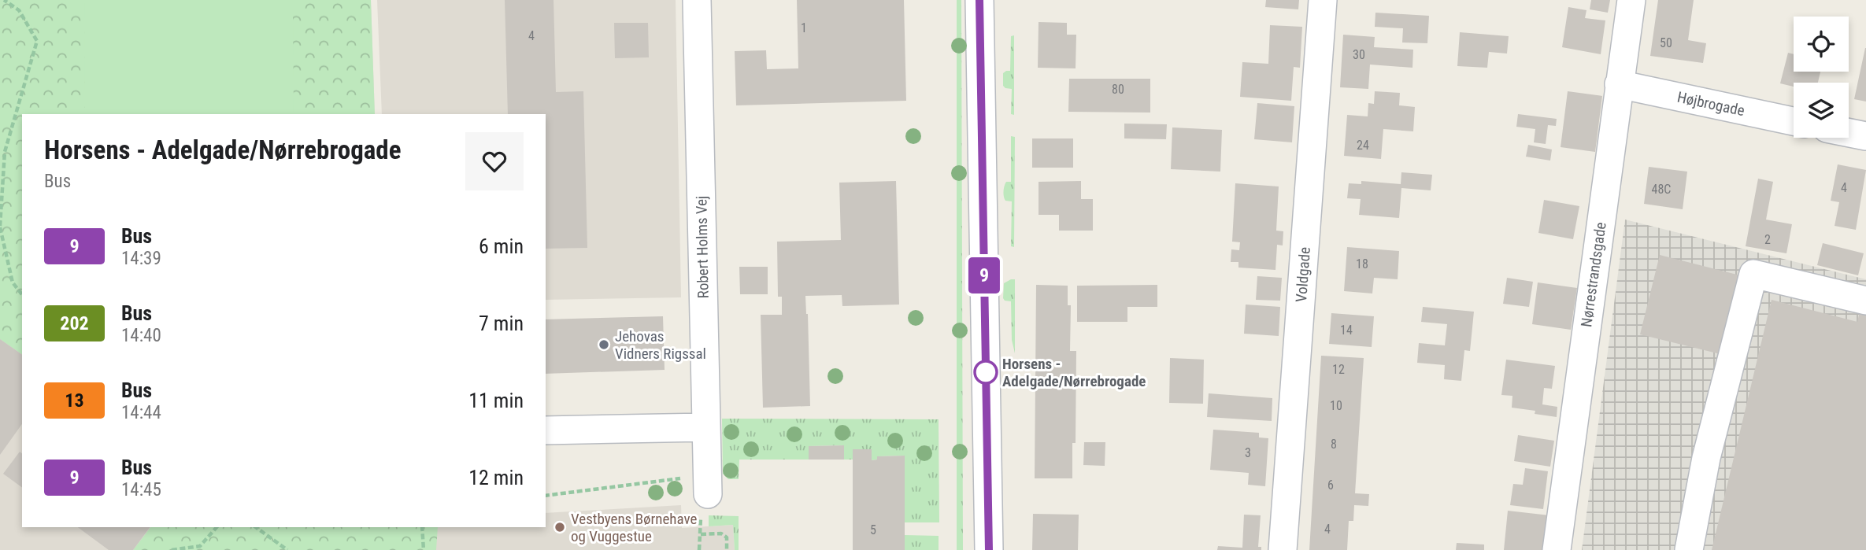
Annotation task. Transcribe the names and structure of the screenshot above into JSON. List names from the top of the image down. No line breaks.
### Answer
{"streets":{"street":["Højbrogade","Robert Holms Vej","Voldgade","Nørrestrandsgade"]},"crossings":[["Højbrogade","Nørrestrandsgade"]],"places":["Jehovas Vidners Rigssal","Horsens - Adelgade/Nørrebrogade","Vestbyens Børnehave og Vuggestue"],"lines":["bus line 9"],"house_numbers":["1","4","50","30","80","24","4","48C","2","18","14","12","10","8","3","6","4","5"],"page":{"on_map":"9","heading":["Horsens - Adelgade/Nørrebrogade","Bus"],"list":[{"mark":"9","name":"Bus","note":"14:39","value":"6 min"},{"mark":"202","name":"Bus","note":"14:40","value":"7 min"},{"mark":"13","name":"Bus","note":"14:44","value":"11 min"},{"mark":"9","name":"Bus","note":"14:45","value":"12 min"}]}}
